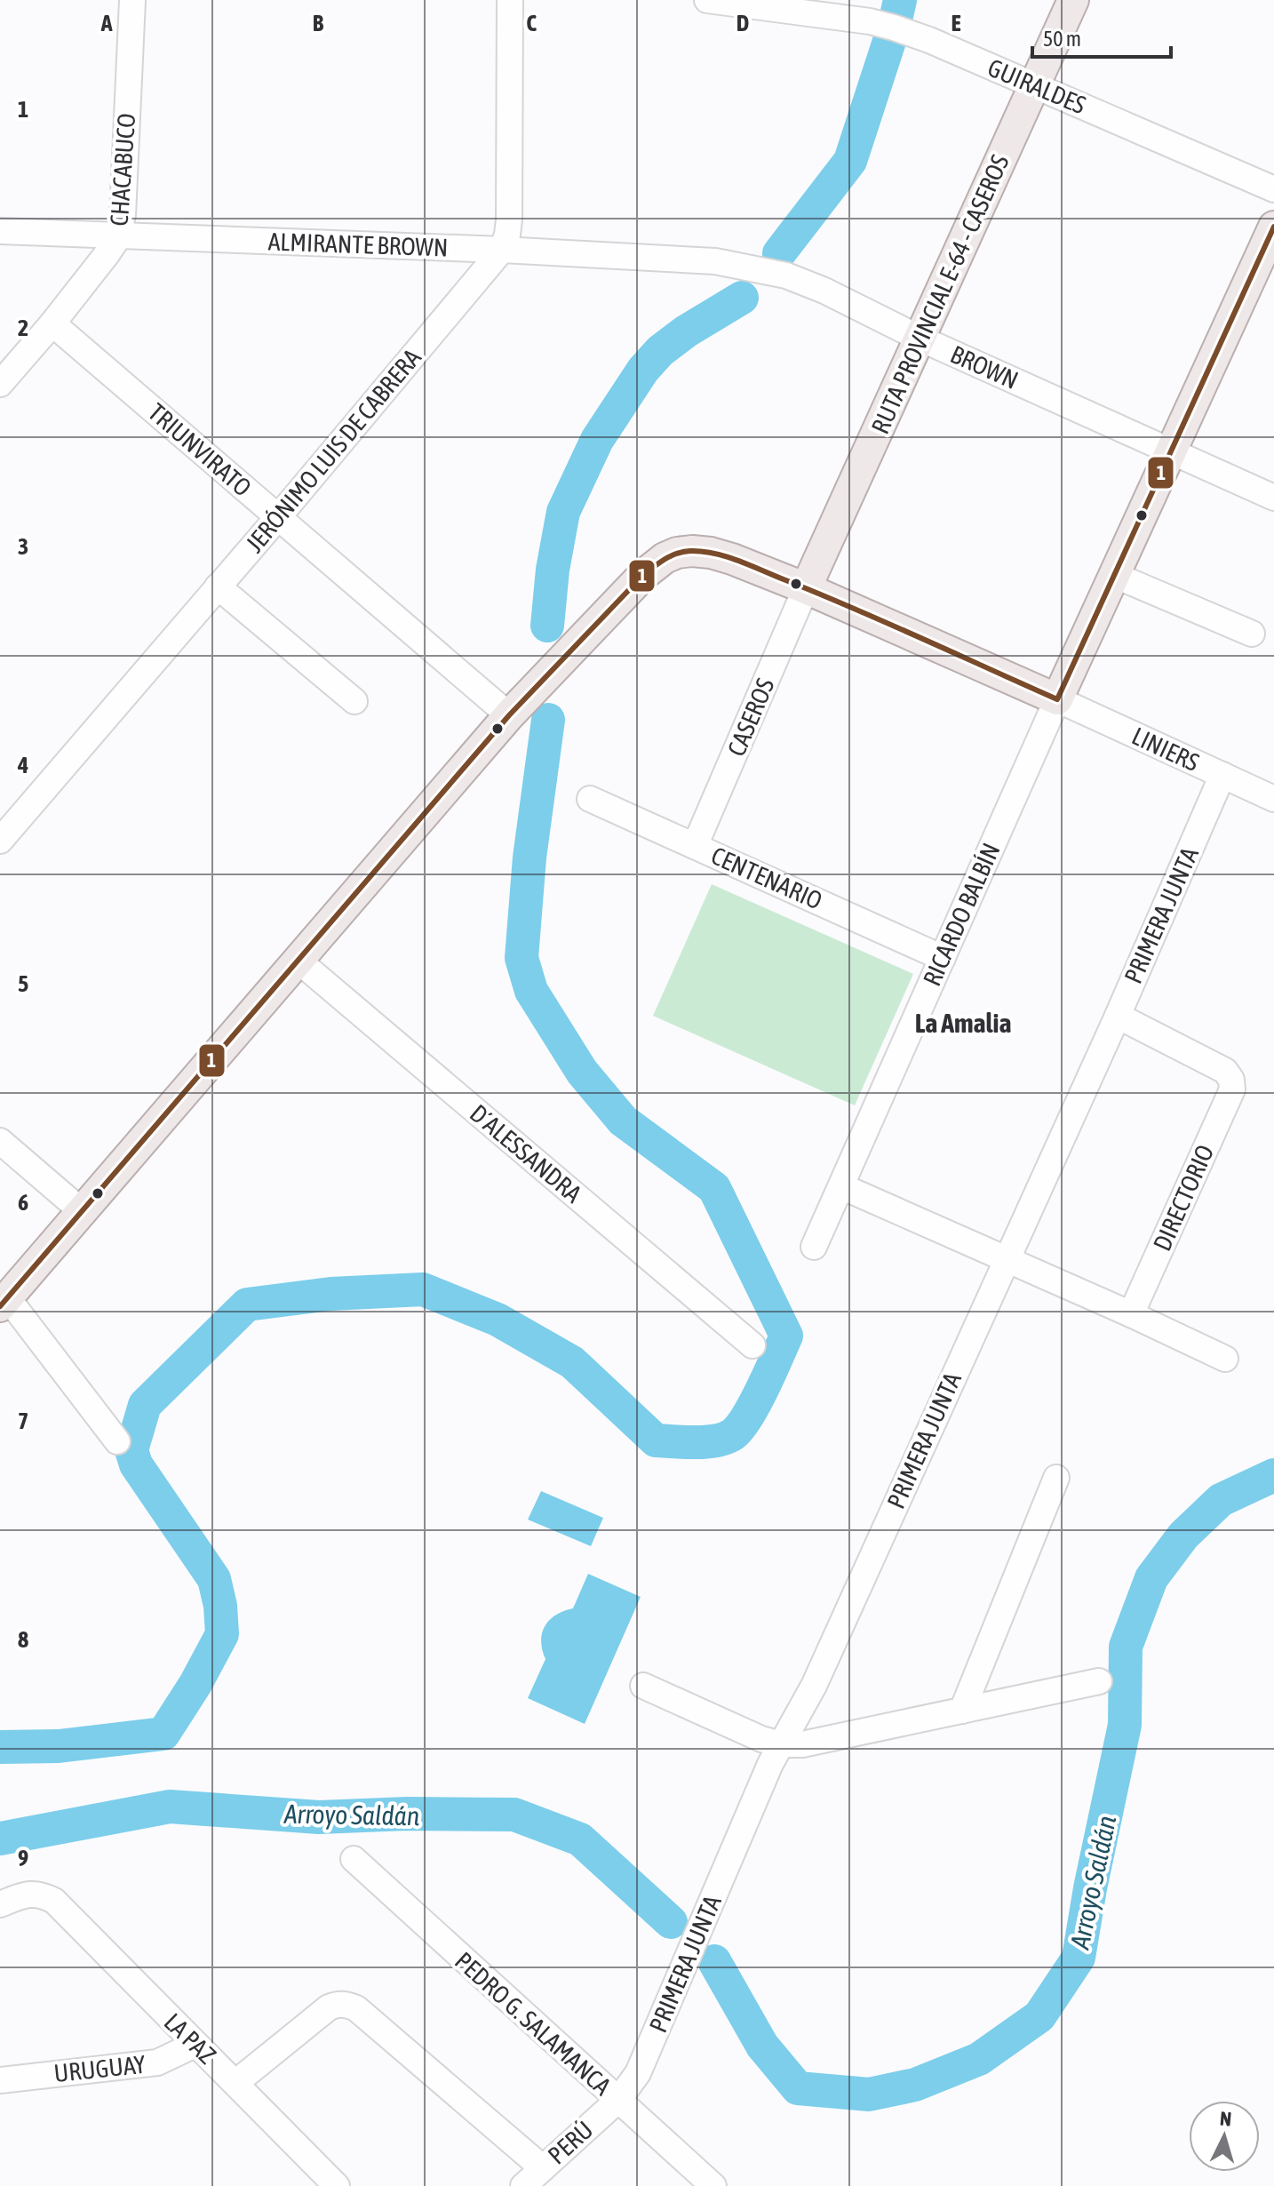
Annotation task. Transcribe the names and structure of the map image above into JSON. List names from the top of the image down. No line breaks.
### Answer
{"streets":{"main road":["RUTA PROVINCIAL E-64 - CASEROS"],"street":["GUIRALDES","CHACABUCO","ALMIRANTE BROWN","BROWN","TRIUNVIRATO","JERÓNIMO LUIS DE CABRERA","CASEROS","LINIERS","CENTENARIO","RICARDO BALBÍN","PRIMERA JUNTA","D´ALESSANDRA","DIRECTORIO","PEDRO G. SALAMANCA","LA PAZ","URUGUAY","PERÚ"]},"crossings":[["GUIRALDES","RUTA PROVINCIAL E-64 - CASEROS"],["CHACABUCO","ALMIRANTE BROWN"],["CHACABUCO","TRIUNVIRATO"],["ALMIRANTE BROWN","BROWN"],["ALMIRANTE BROWN","JERÓNIMO LUIS DE CABRERA"],["RUTA PROVINCIAL E-64 - CASEROS","BROWN"],["RUTA PROVINCIAL E-64 - CASEROS","CASEROS"],["TRIUNVIRATO","JERÓNIMO LUIS DE CABRERA"],["CASEROS","CENTENARIO"],["LINIERS","RICARDO BALBÍN"],["LINIERS","PRIMERA JUNTA"],["CENTENARIO","RICARDO BALBÍN"],["PRIMERA JUNTA","DIRECTORIO"],["PRIMERA JUNTA","PEDRO G. SALAMANCA"],["PRIMERA JUNTA","PERÚ"],["PEDRO G. SALAMANCA","PERÚ"],["LA PAZ","URUGUAY"]],"districts":["La Amalia"],"water":["Arroyo Saldán"],"lines":["transit line 1"],"scale_bar":"50 m","north":"top","grid":{"columns":["A","B","C","D","E"],"rows":["1","2","3","4","5","6","7","8","9"]}}
